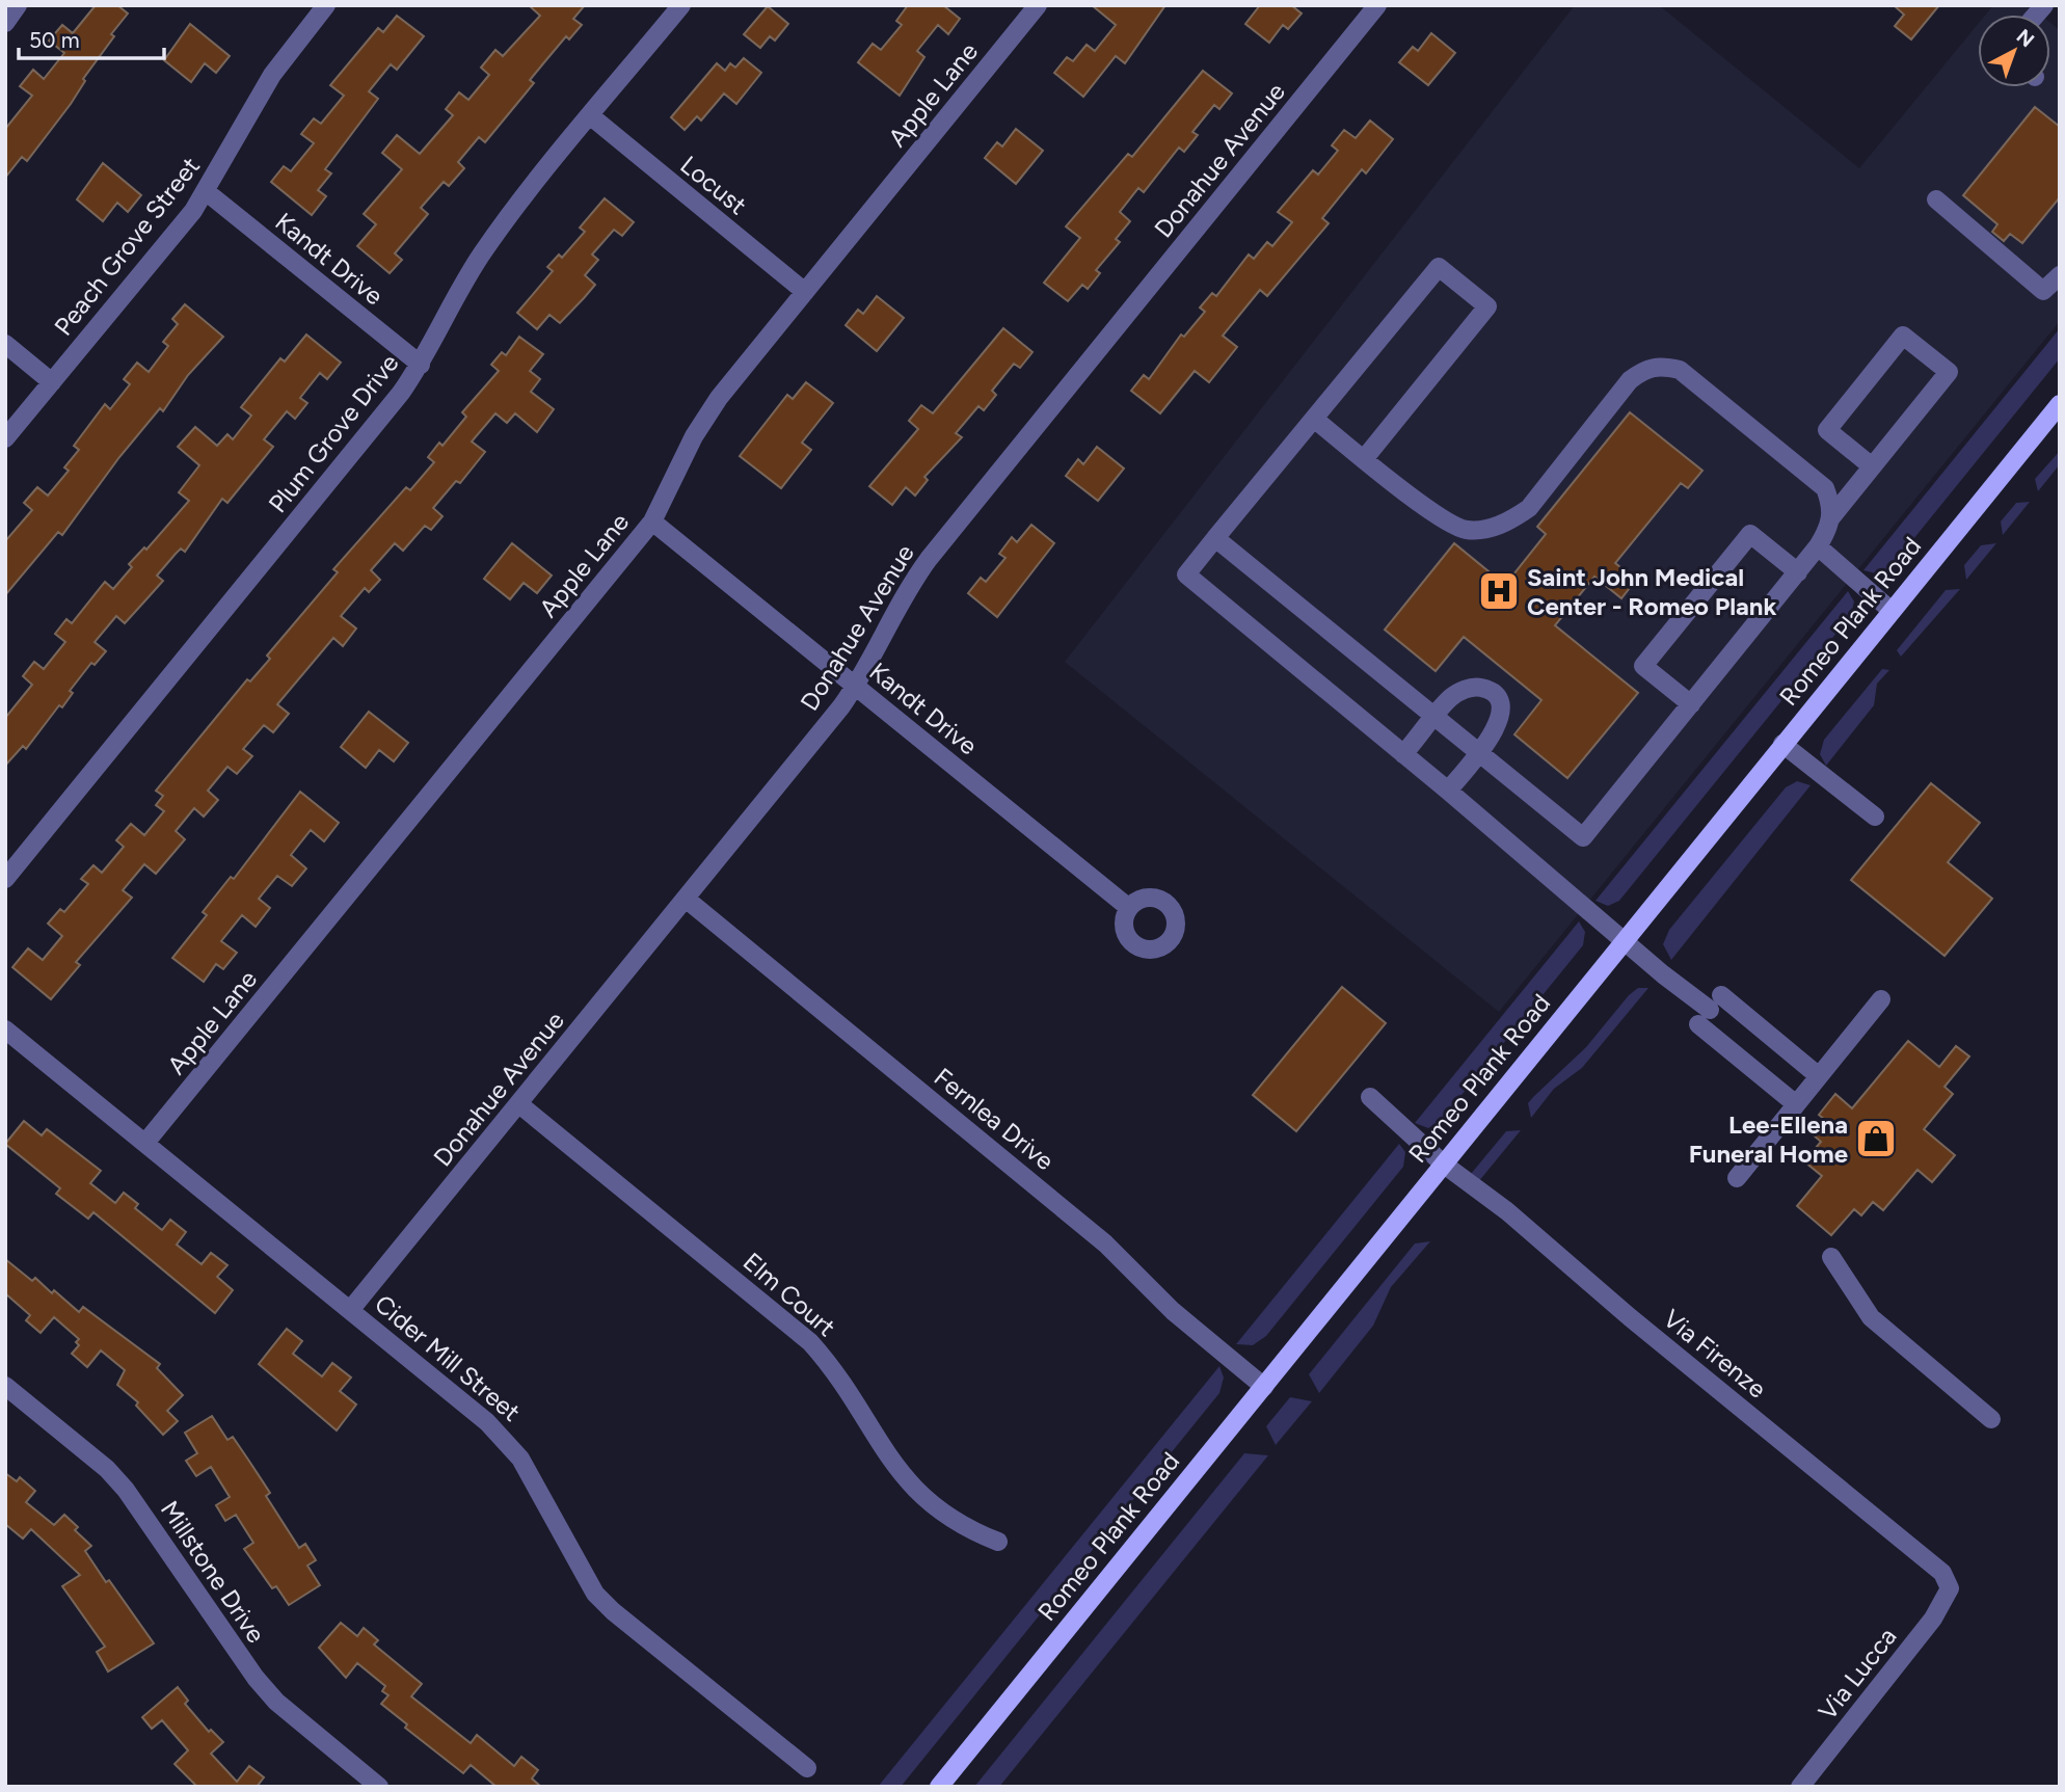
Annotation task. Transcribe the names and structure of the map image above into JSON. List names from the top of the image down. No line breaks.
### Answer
{"streets":{"main road":["Romeo Plank Road"],"street":["Apple Lane","Donahue Avenue","Locust","Peach Grove Street","Kandt Drive","Plum Grove Drive","Fernlea Drive","Elm Court","Via Firenze","Cider Mill Street","Millstone Drive","Via Lucca"]},"crossings":[["Apple Lane","Locust"],["Apple Lane","Kandt Drive"],["Apple Lane","Cider Mill Street"],["Donahue Avenue","Kandt Drive"],["Donahue Avenue","Fernlea Drive"],["Donahue Avenue","Elm Court"],["Donahue Avenue","Cider Mill Street"],["Locust","Plum Grove Drive"],["Peach Grove Street","Kandt Drive"],["Kandt Drive","Plum Grove Drive"],["Romeo Plank Road","Fernlea Drive"],["Romeo Plank Road","Via Firenze"],["Via Firenze","Via Lucca"]],"places":{"hospital":["Saint John Medical Center - Romeo Plank"],"shop":["Lee-Ellena Funeral Home"]},"scale_bar":"50 m","north":"top right"}
